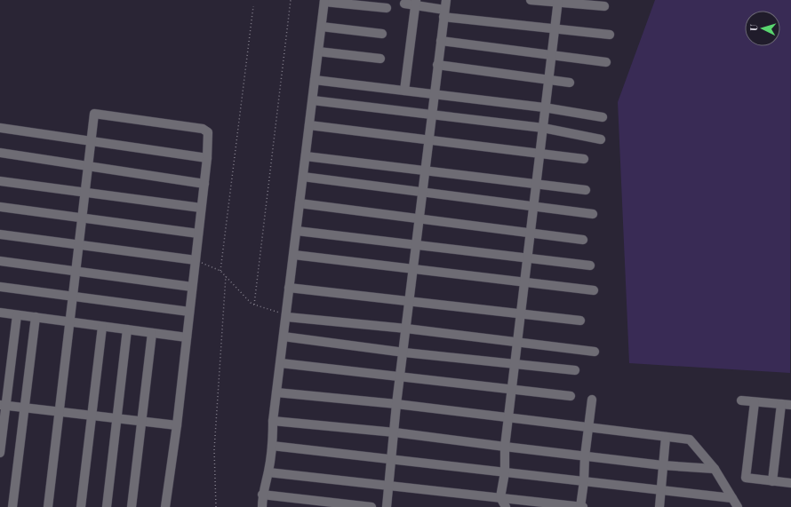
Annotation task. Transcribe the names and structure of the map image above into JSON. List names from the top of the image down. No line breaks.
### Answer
{"north":"left"}
